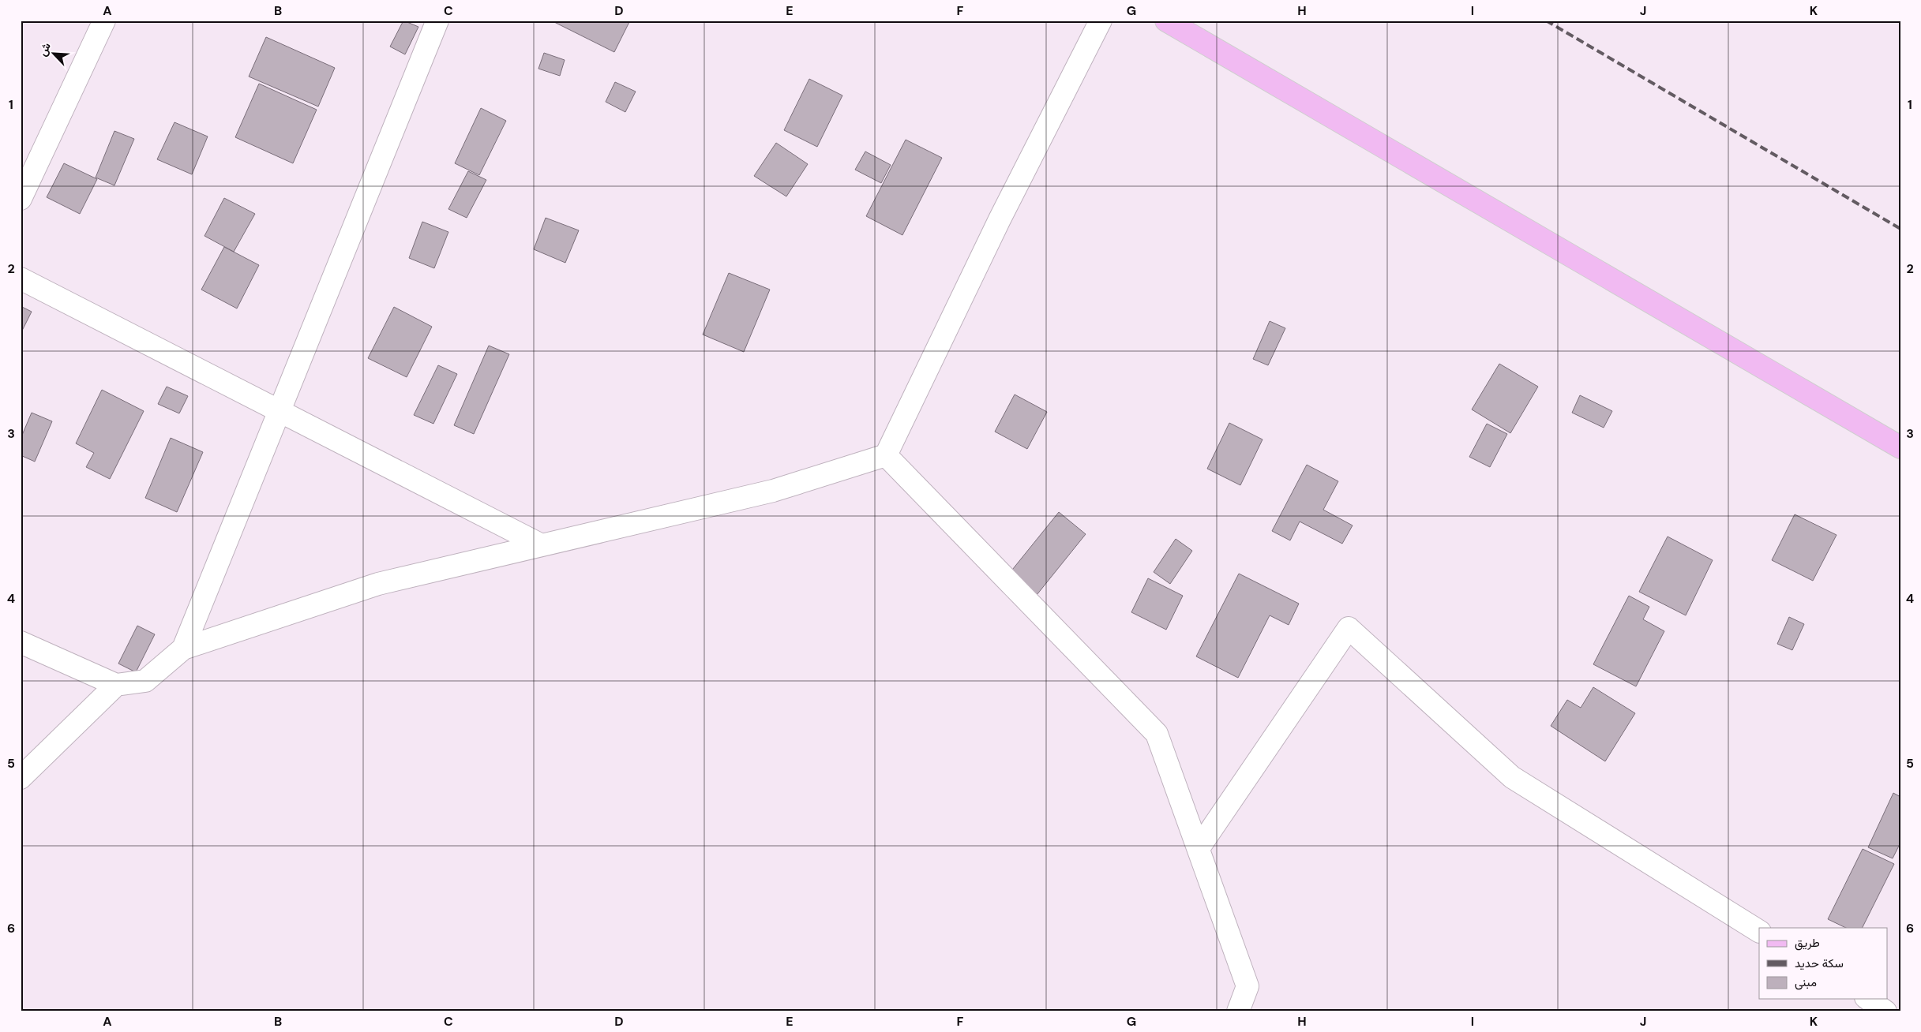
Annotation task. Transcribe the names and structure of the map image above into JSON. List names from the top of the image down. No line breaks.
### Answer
{"legend":["طريق","سكة حديد","مبنى"],"north":"top left","grid":{"columns":["A","B","C","D","E","F","G","H","I","J","K"],"rows":["1","2","3","4","5","6"]}}
